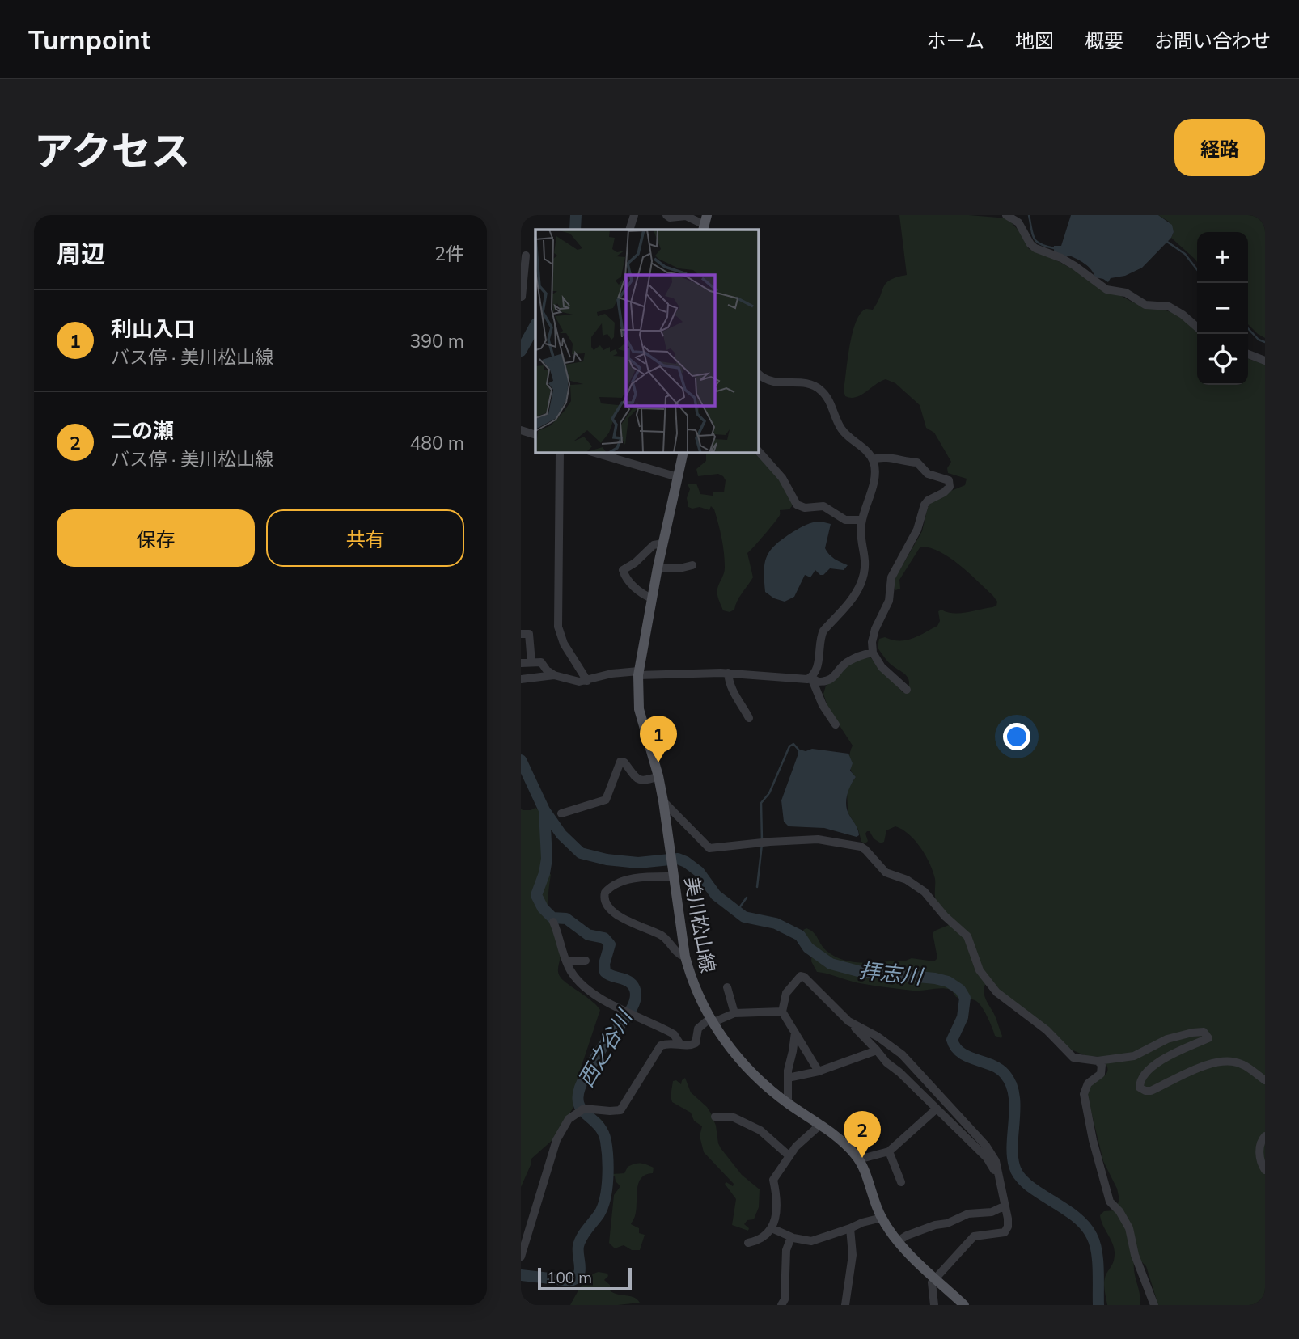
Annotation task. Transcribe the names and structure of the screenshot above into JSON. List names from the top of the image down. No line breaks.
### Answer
{"streets":{"main road":["美川松山線"]},"water":["拝志川","西之谷川"],"scale_bar":"100 m","page":{"header":"Turnpoint","nav":["ホーム","地図","概要","お問い合わせ"],"title":"アクセス","buttons":["経路",["保存","共有"]],"heading":["周辺","2件"],"map_buttons":["+","−"],"list":[{"mark":"1","name":"利山入口","note":"バス停 · 美川松山線","value":"390 m"},{"mark":"2","name":"二の瀬","note":"バス停 · 美川松山線","value":"480 m"}],"pins":["1","2"],"scale":"100 m"}}
